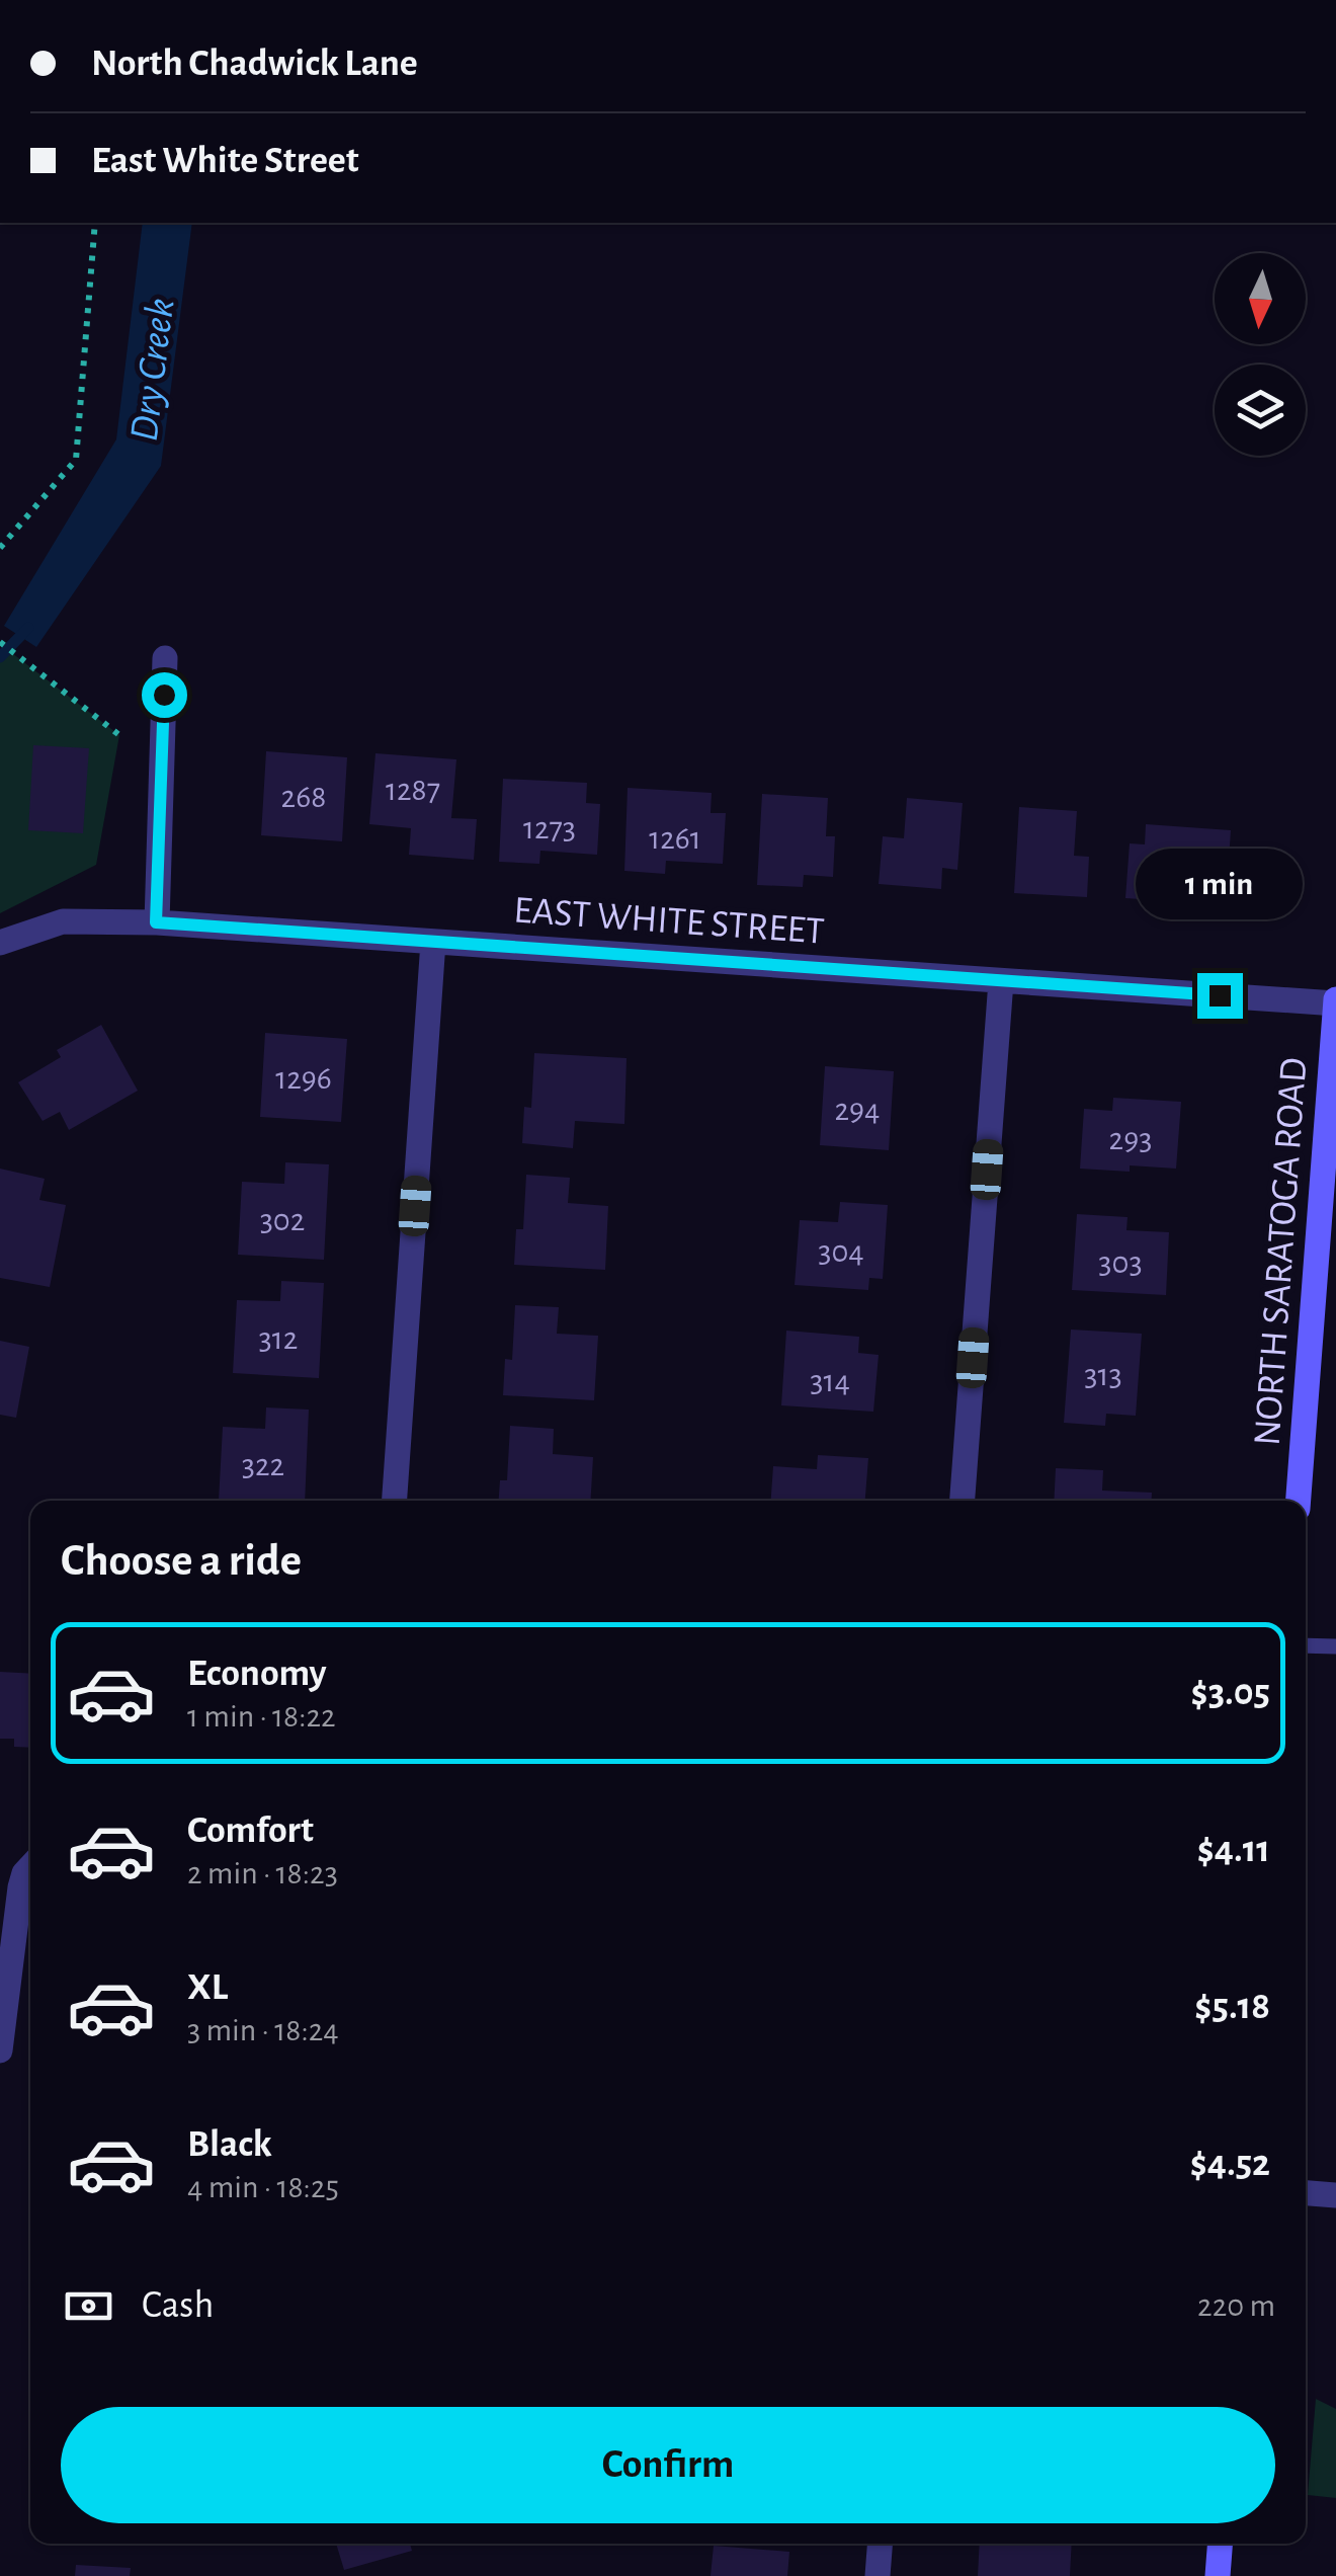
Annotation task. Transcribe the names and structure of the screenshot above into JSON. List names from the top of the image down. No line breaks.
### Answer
{"streets":{"main road":["NORTH SARATOGA ROAD"],"street":["EAST WHITE STREET"]},"crossings":[["EAST WHITE STREET","NORTH SARATOGA ROAD"]],"water":["Dry Creek"],"house_numbers":["1287","268","1273","1261","1296","294","293","302","304","303","312","313","314","322"],"north":"bottom","page":{"banner":["North Chadwick Lane","East White Street"],"bubble":"1 min","heading":"Choose a ride","list":[{"name":"Economy","note":"1 min · 18:22","value":"$3.05"},{"name":"Comfort","note":"2 min · 18:23","value":"$4.11"},{"name":"XL","note":"3 min · 18:24","value":"$5.18"},{"name":"Black","note":"4 min · 18:25","value":"$4.52"}],"pay":["Cash","220 m"],"buttons":"Confirm"}}
